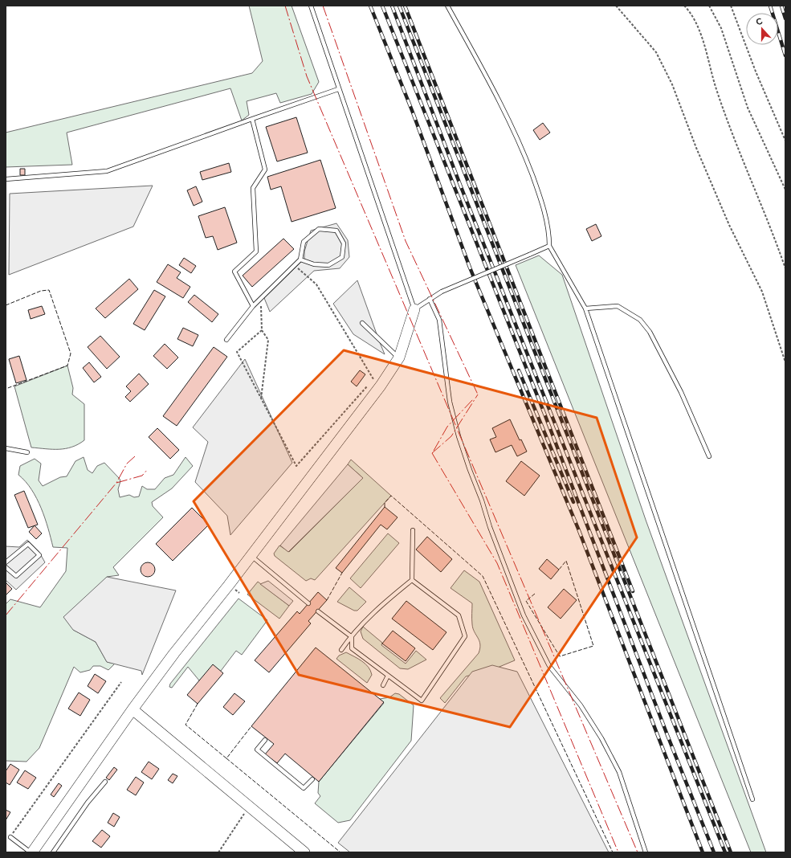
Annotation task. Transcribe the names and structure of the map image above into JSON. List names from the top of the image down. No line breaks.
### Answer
{"north":"top"}
